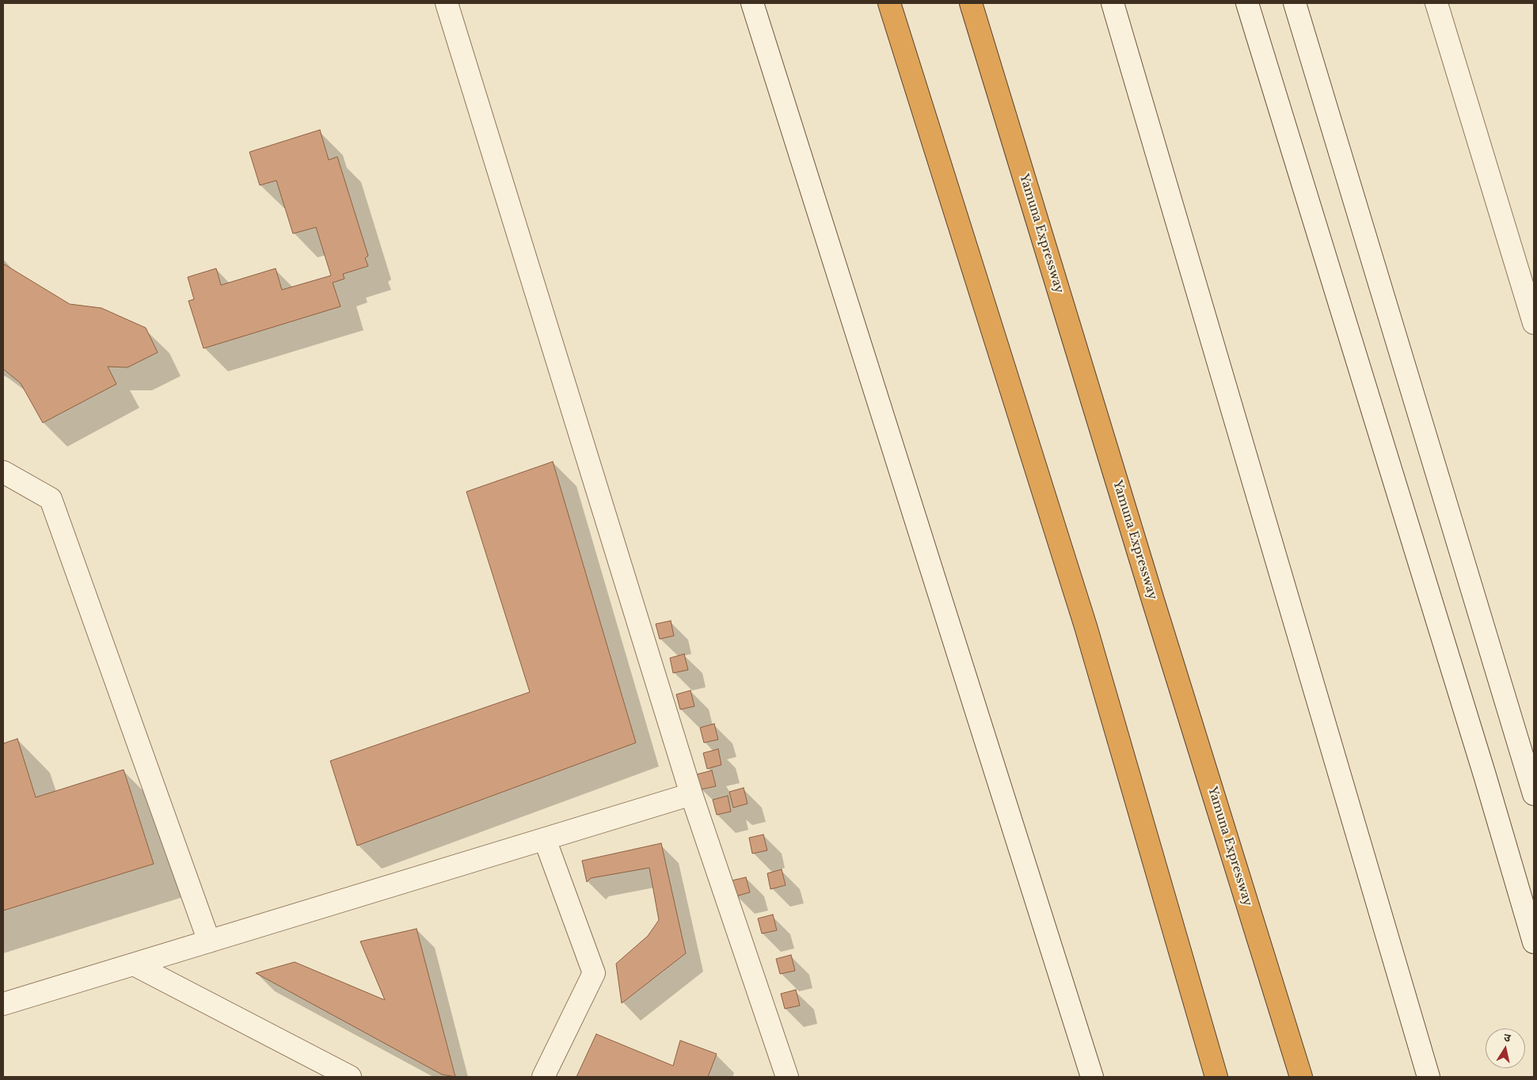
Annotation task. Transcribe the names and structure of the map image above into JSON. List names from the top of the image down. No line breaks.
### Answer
{"streets":{"highway":["Yamuna Expressway"]},"north":"top"}
